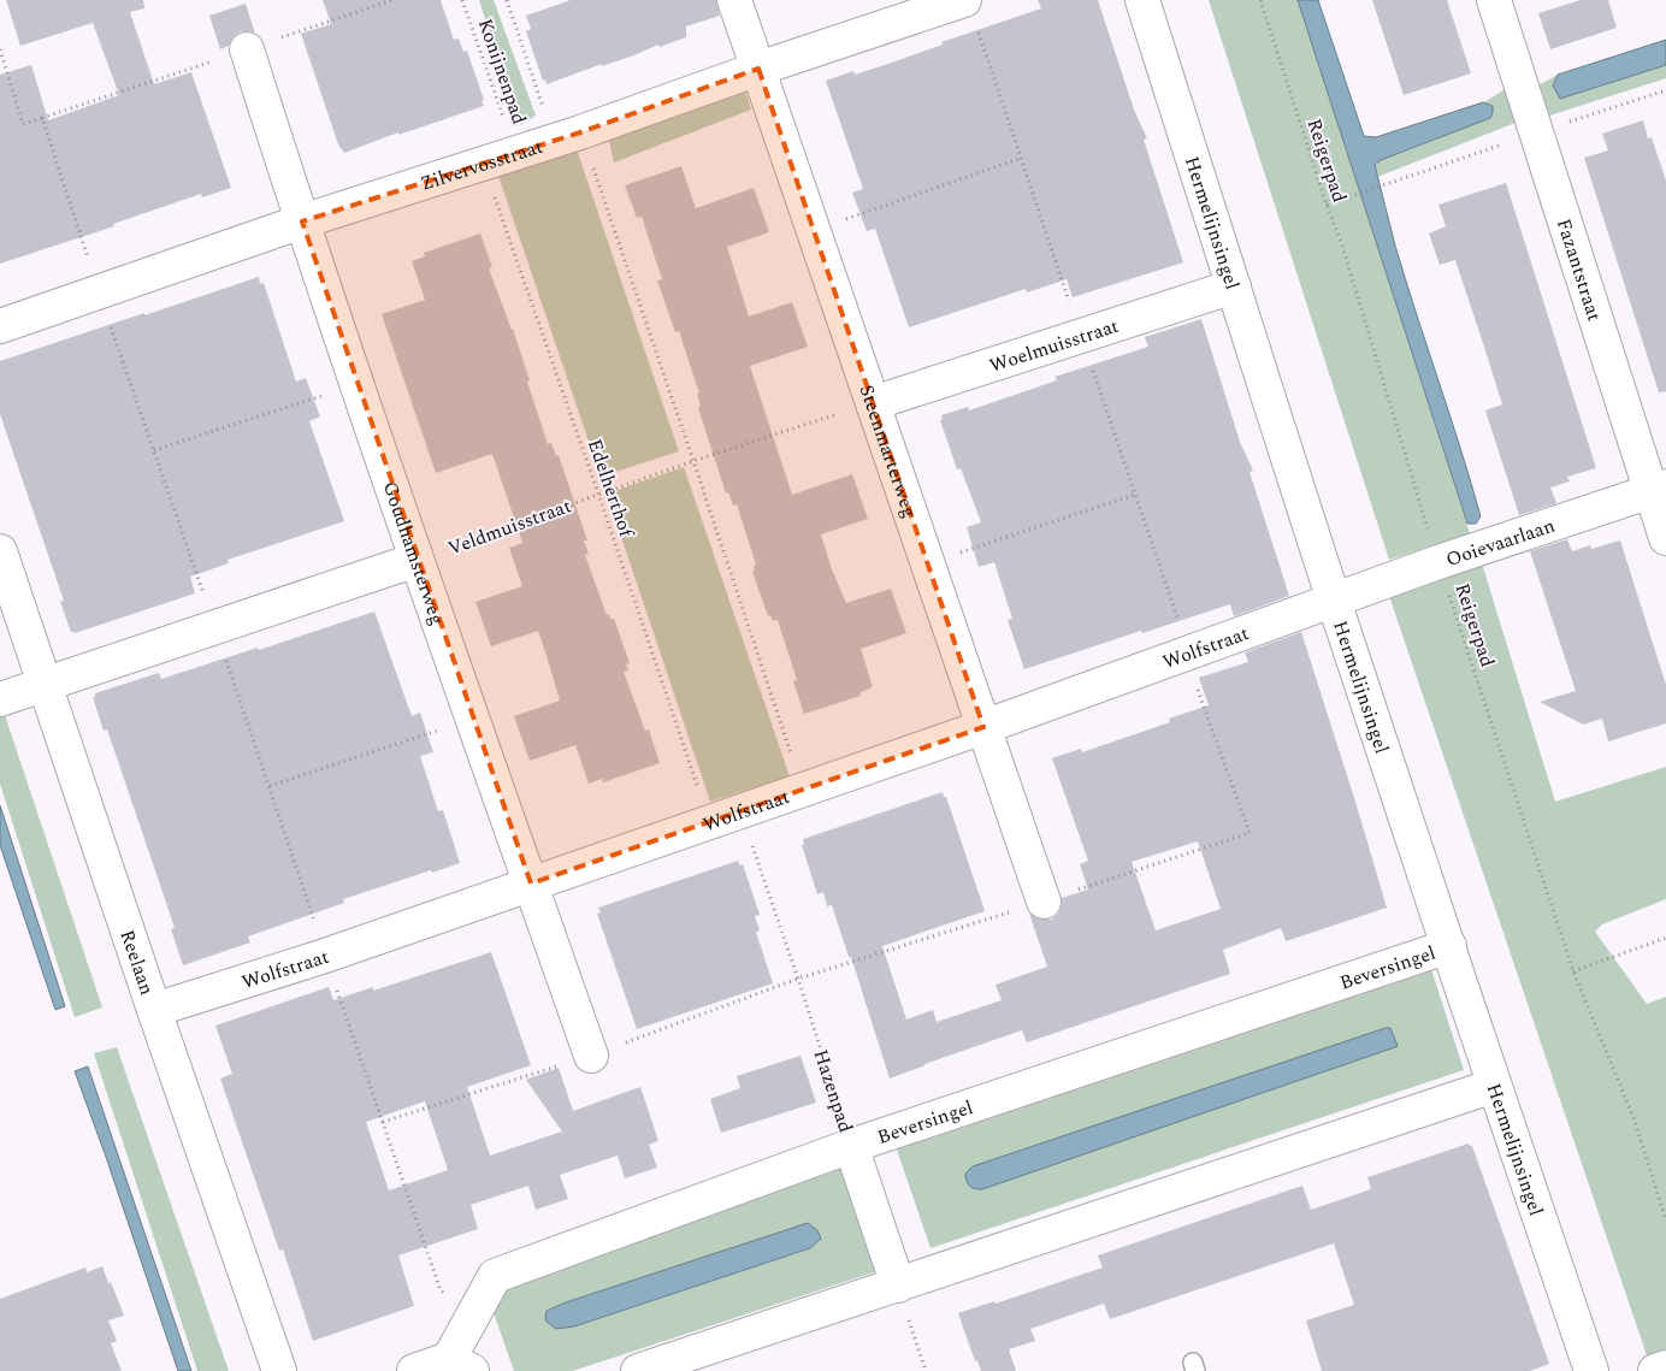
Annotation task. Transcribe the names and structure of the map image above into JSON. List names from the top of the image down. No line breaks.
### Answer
{"streets":{"street":["Zilvervosstraat","Hermelijnsingel","Fazantstraat","Woelmuisstraat","Steenmarterweg","Ooievaarlaan","Goudhamsterweg","Wolfstraat","Reelaan","Beversingel","Hazenpad"],"path":["Konijnenpad","Reigerpad","Edelherthof","Veldmuisstraat"]},"crossings":[["Konijnenpad","Zilvervosstraat"],["Reigerpad","Ooievaarlaan"],["Zilvervosstraat","Steenmarterweg"],["Zilvervosstraat","Edelherthof"],["Zilvervosstraat","Goudhamsterweg"],["Hermelijnsingel","Woelmuisstraat"],["Hermelijnsingel","Ooievaarlaan"],["Hermelijnsingel","Wolfstraat"],["Hermelijnsingel","Beversingel"],["Fazantstraat","Ooievaarlaan"],["Woelmuisstraat","Steenmarterweg"],["Woelmuisstraat","Veldmuisstraat"],["Steenmarterweg","Veldmuisstraat"],["Steenmarterweg","Wolfstraat"],["Edelherthof","Veldmuisstraat"],["Edelherthof","Wolfstraat"],["Veldmuisstraat","Goudhamsterweg"],["Ooievaarlaan","Wolfstraat"],["Goudhamsterweg","Wolfstraat"],["Wolfstraat","Reelaan"],["Wolfstraat","Hazenpad"],["Beversingel","Hazenpad"]]}
